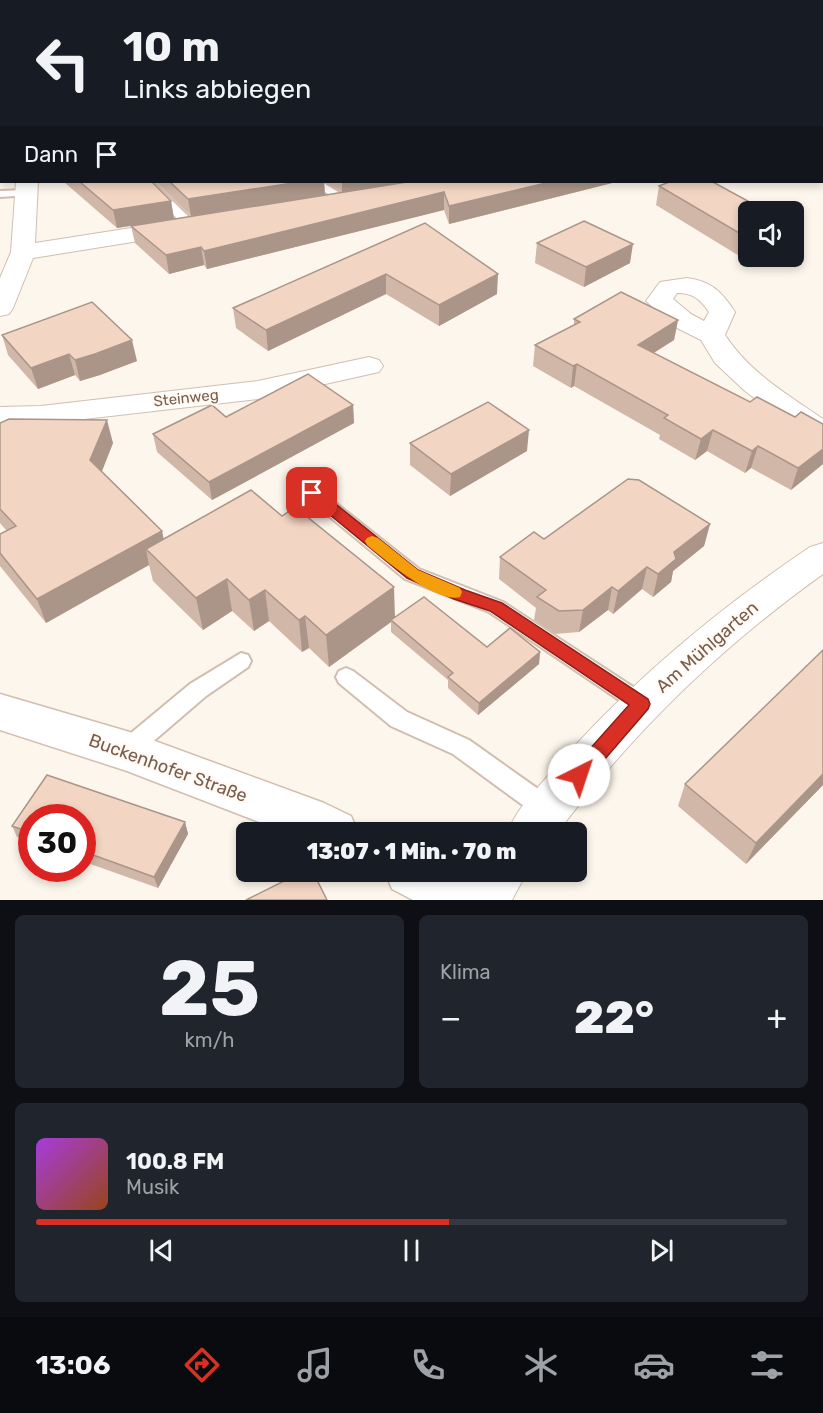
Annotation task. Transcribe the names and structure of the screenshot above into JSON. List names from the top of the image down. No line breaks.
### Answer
{"streets":{"street":["Steinweg","Am Mühlgarten","Buckenhofer Straße"]},"page":{"turn":["10 m","Links abbiegen"],"then":"Dann","limit":"30","trip":"13:07 · 1 Min. · 70 m","tile":[["25","km/h"],"Klima"],"heat":["−","22°","+"],"song":["100.8 FM","Musik"],"tabs":"13:06"}}
